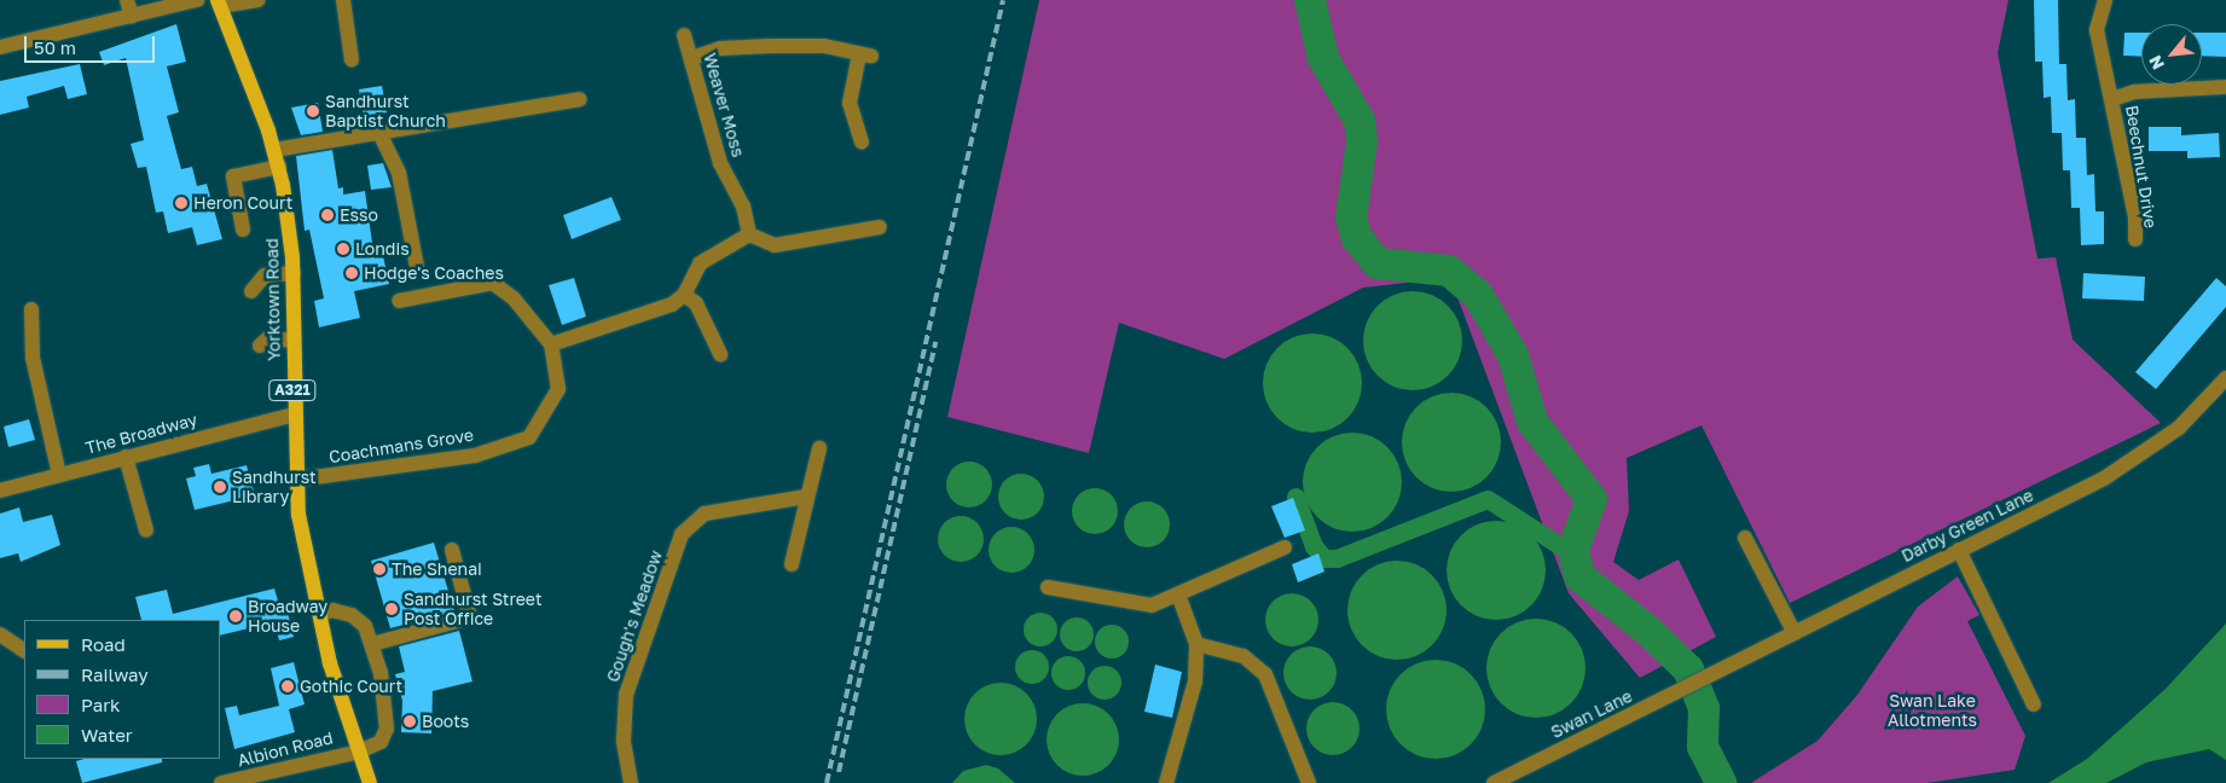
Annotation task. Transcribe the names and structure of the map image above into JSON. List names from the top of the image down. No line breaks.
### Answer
{"streets":{"main road":["Yorktown Road","A321"],"street":["Weaver Moss","Beechnut Drive","The Broadway","Coachmans Grove","Darby Green Lane","Gough's Meadow","Swan Lane","Albion Road"]},"crossings":[["Yorktown Road","The Broadway"],["Yorktown Road","Coachmans Grove"],["Yorktown Road","Albion Road"],["Darby Green Lane","Swan Lane"]],"parks":["Swan Lake Allotments"],"places":["Sandhurst Baptist Church","Heron Court","Esso","Londis","Hodge's Coaches","Sandhurst Library","The Shenai","Sandhurst Street Post Office","Broadway House","Gothic Court","Boots"],"legend":["Road","Railway","Park","Water"],"scale_bar":"50 m","north":"bottom left"}
